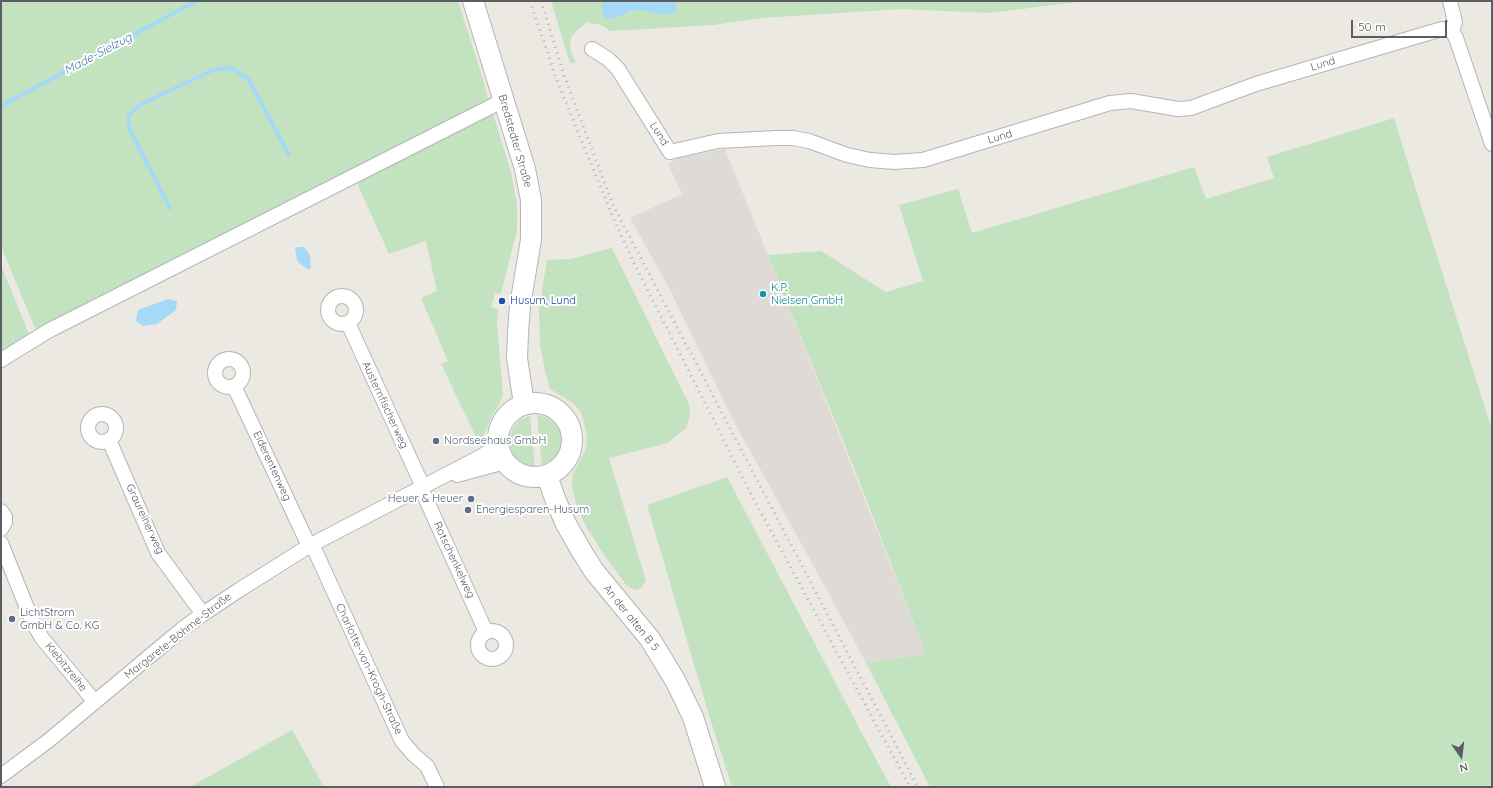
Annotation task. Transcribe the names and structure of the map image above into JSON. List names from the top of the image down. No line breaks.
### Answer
{"streets":{"main road":["Bredstedter Straße","An der alten B 5"],"street":["Lund","Austernfischerweg","Eiderentenweg","Graureiherweg","Rotschenkelweg","Margarete-Böhme-Straße","Kiebitzreihe","Charlotte-von-Krogh-Straße"]},"crossings":[["Bredstedter Straße","An der alten B 5"],["Bredstedter Straße","Margarete-Böhme-Straße"],["Austernfischerweg","Rotschenkelweg"],["Austernfischerweg","Margarete-Böhme-Straße"],["Eiderentenweg","Margarete-Böhme-Straße"],["Eiderentenweg","Charlotte-von-Krogh-Straße"],["Graureiherweg","Margarete-Böhme-Straße"],["Rotschenkelweg","Margarete-Böhme-Straße"],["An der alten B 5","Margarete-Böhme-Straße"],["Margarete-Böhme-Straße","Kiebitzreihe"],["Margarete-Böhme-Straße","Charlotte-von-Krogh-Straße"]],"water":["Made-Sielzug"],"places":["K.P. Nielsen GmbH","Husum, Lund","Nordseehaus GmbH","Heuer & Heuer","Energiesparen-Husum","LichtStrom GmbH & Co. KG"],"scale_bar":"50 m","north":"bottom"}
